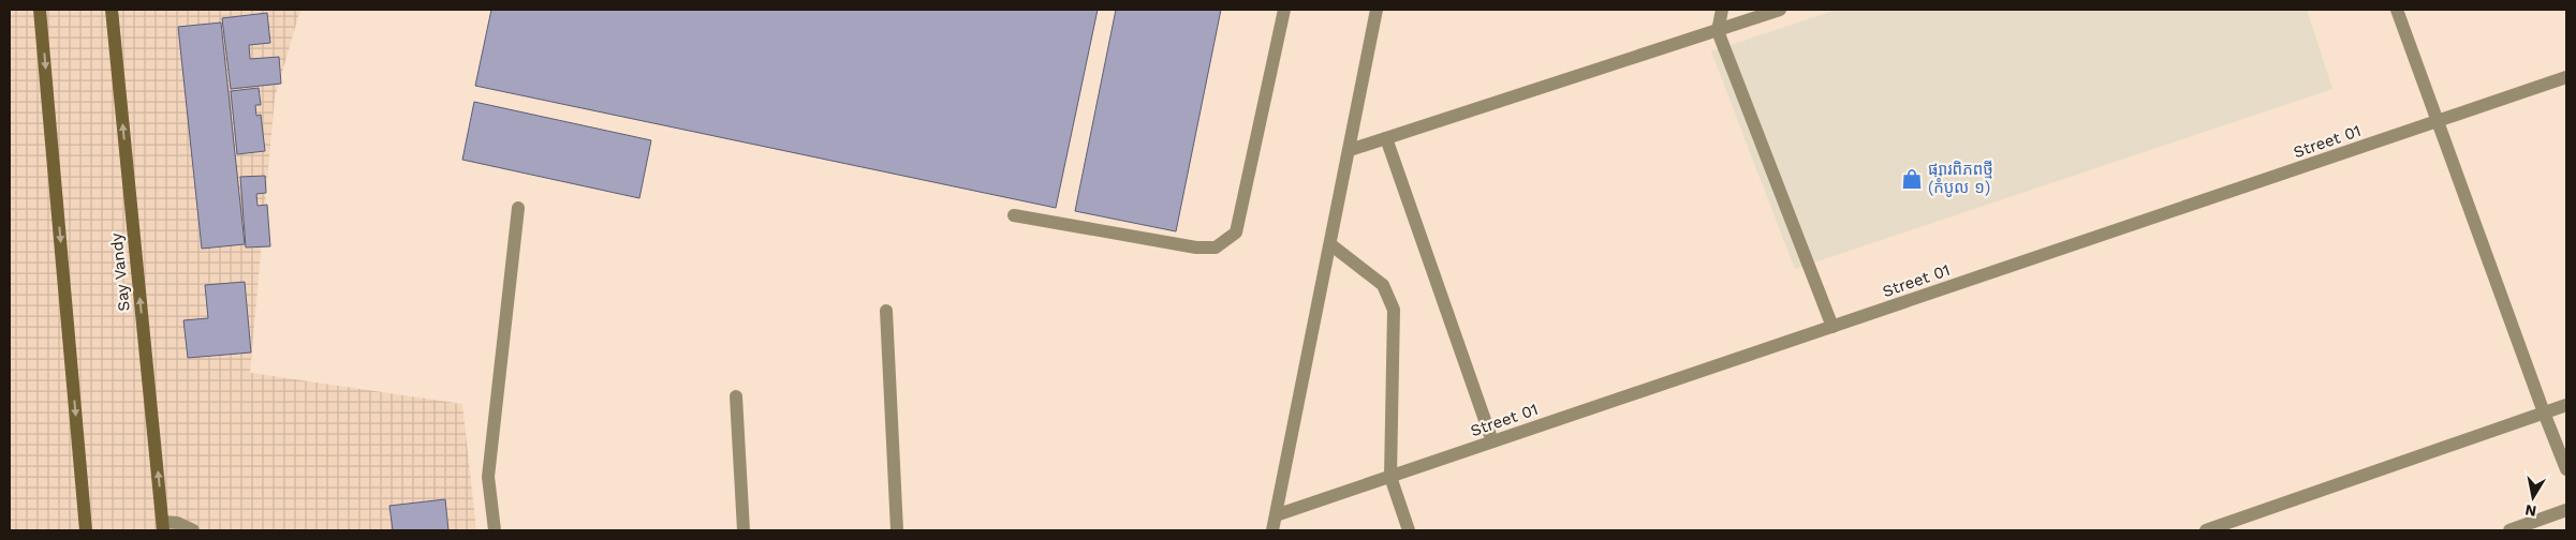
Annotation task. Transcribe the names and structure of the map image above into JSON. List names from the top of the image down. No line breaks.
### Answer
{"streets":{"street":["Street 01","Say Vandy"]},"places":{"shop":["ផ្សារពិភពថ្មី (កំបូល ១)"]},"north":"bottom"}
